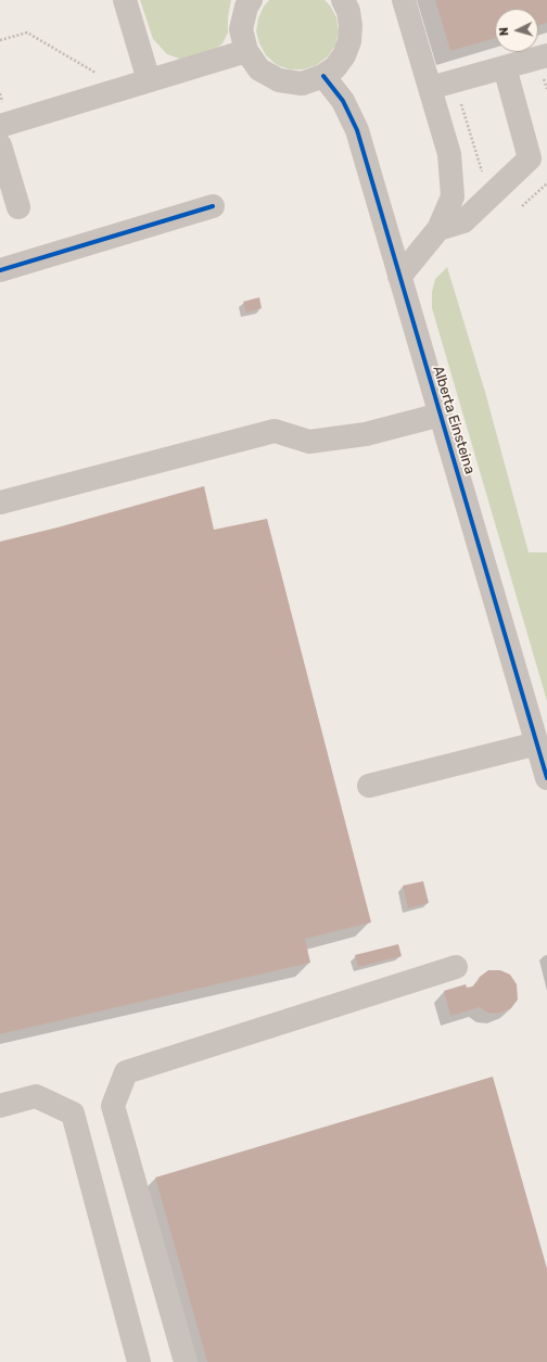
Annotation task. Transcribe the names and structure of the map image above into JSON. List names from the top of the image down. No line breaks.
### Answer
{"streets":{"street":["Alberta Einsteina"]},"north":"left"}
